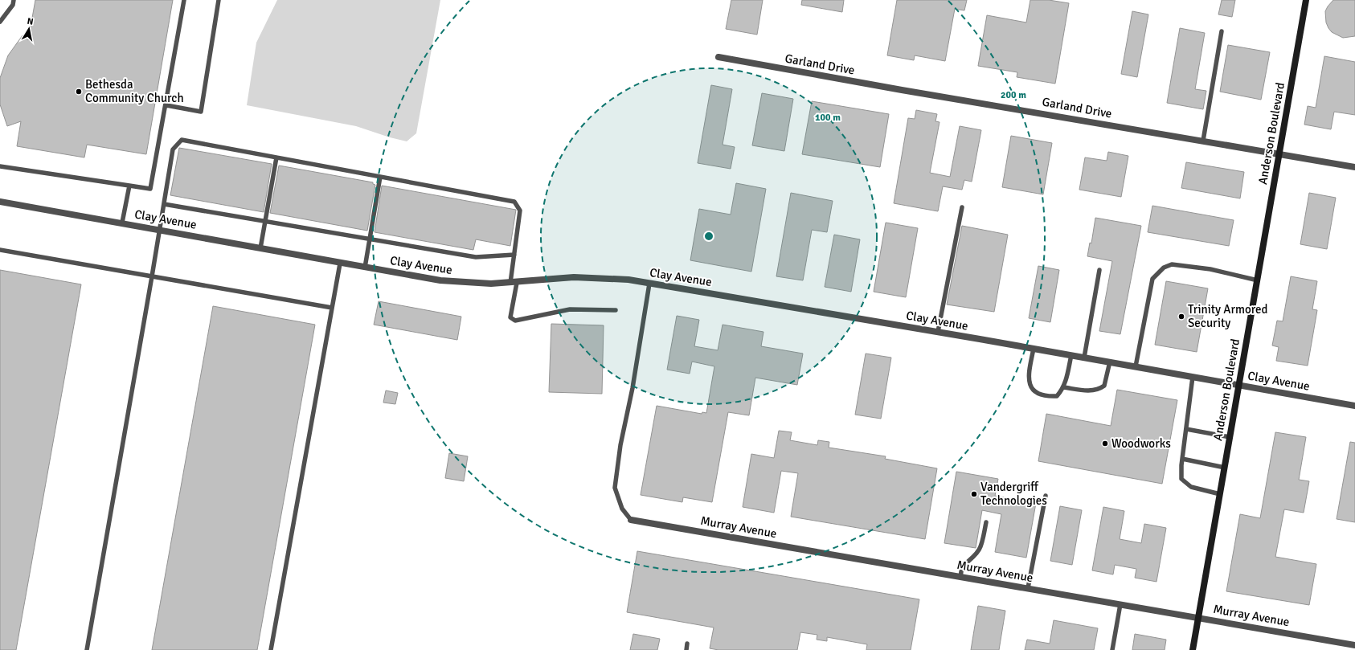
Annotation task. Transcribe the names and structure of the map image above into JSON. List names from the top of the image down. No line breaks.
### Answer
{"streets":{"street":["Garland Drive","Anderson Boulevard","Clay Avenue","Murray Avenue"]},"crossings":[["Garland Drive","Anderson Boulevard"],["Anderson Boulevard","Clay Avenue"],["Anderson Boulevard","Murray Avenue"]],"places":["Bethesda Community Church","Trinity Armored Security","Woodworks","Vandergriff Technologies"],"north":"top","rings":["200 m","100 m"]}
